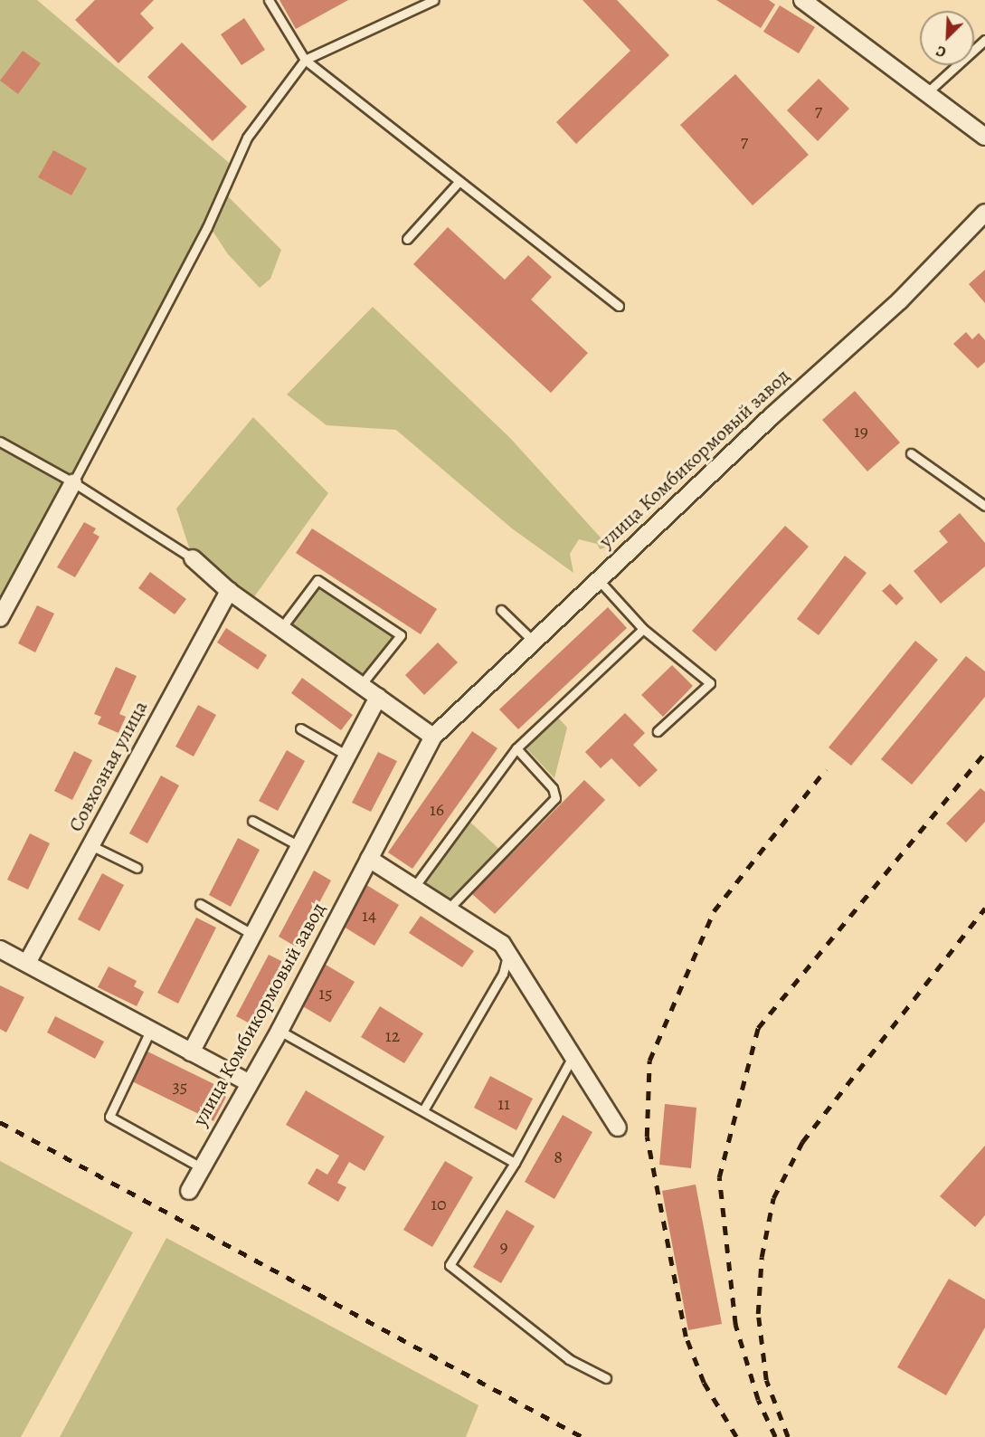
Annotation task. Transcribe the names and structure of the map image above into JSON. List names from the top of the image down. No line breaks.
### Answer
{"streets":{"street":["улица Комбикормовый завод","Совхозная улица"]},"house_numbers":["7","7","19","16","14","15","12","35","11","8","10","9"],"north":"bottom left"}
